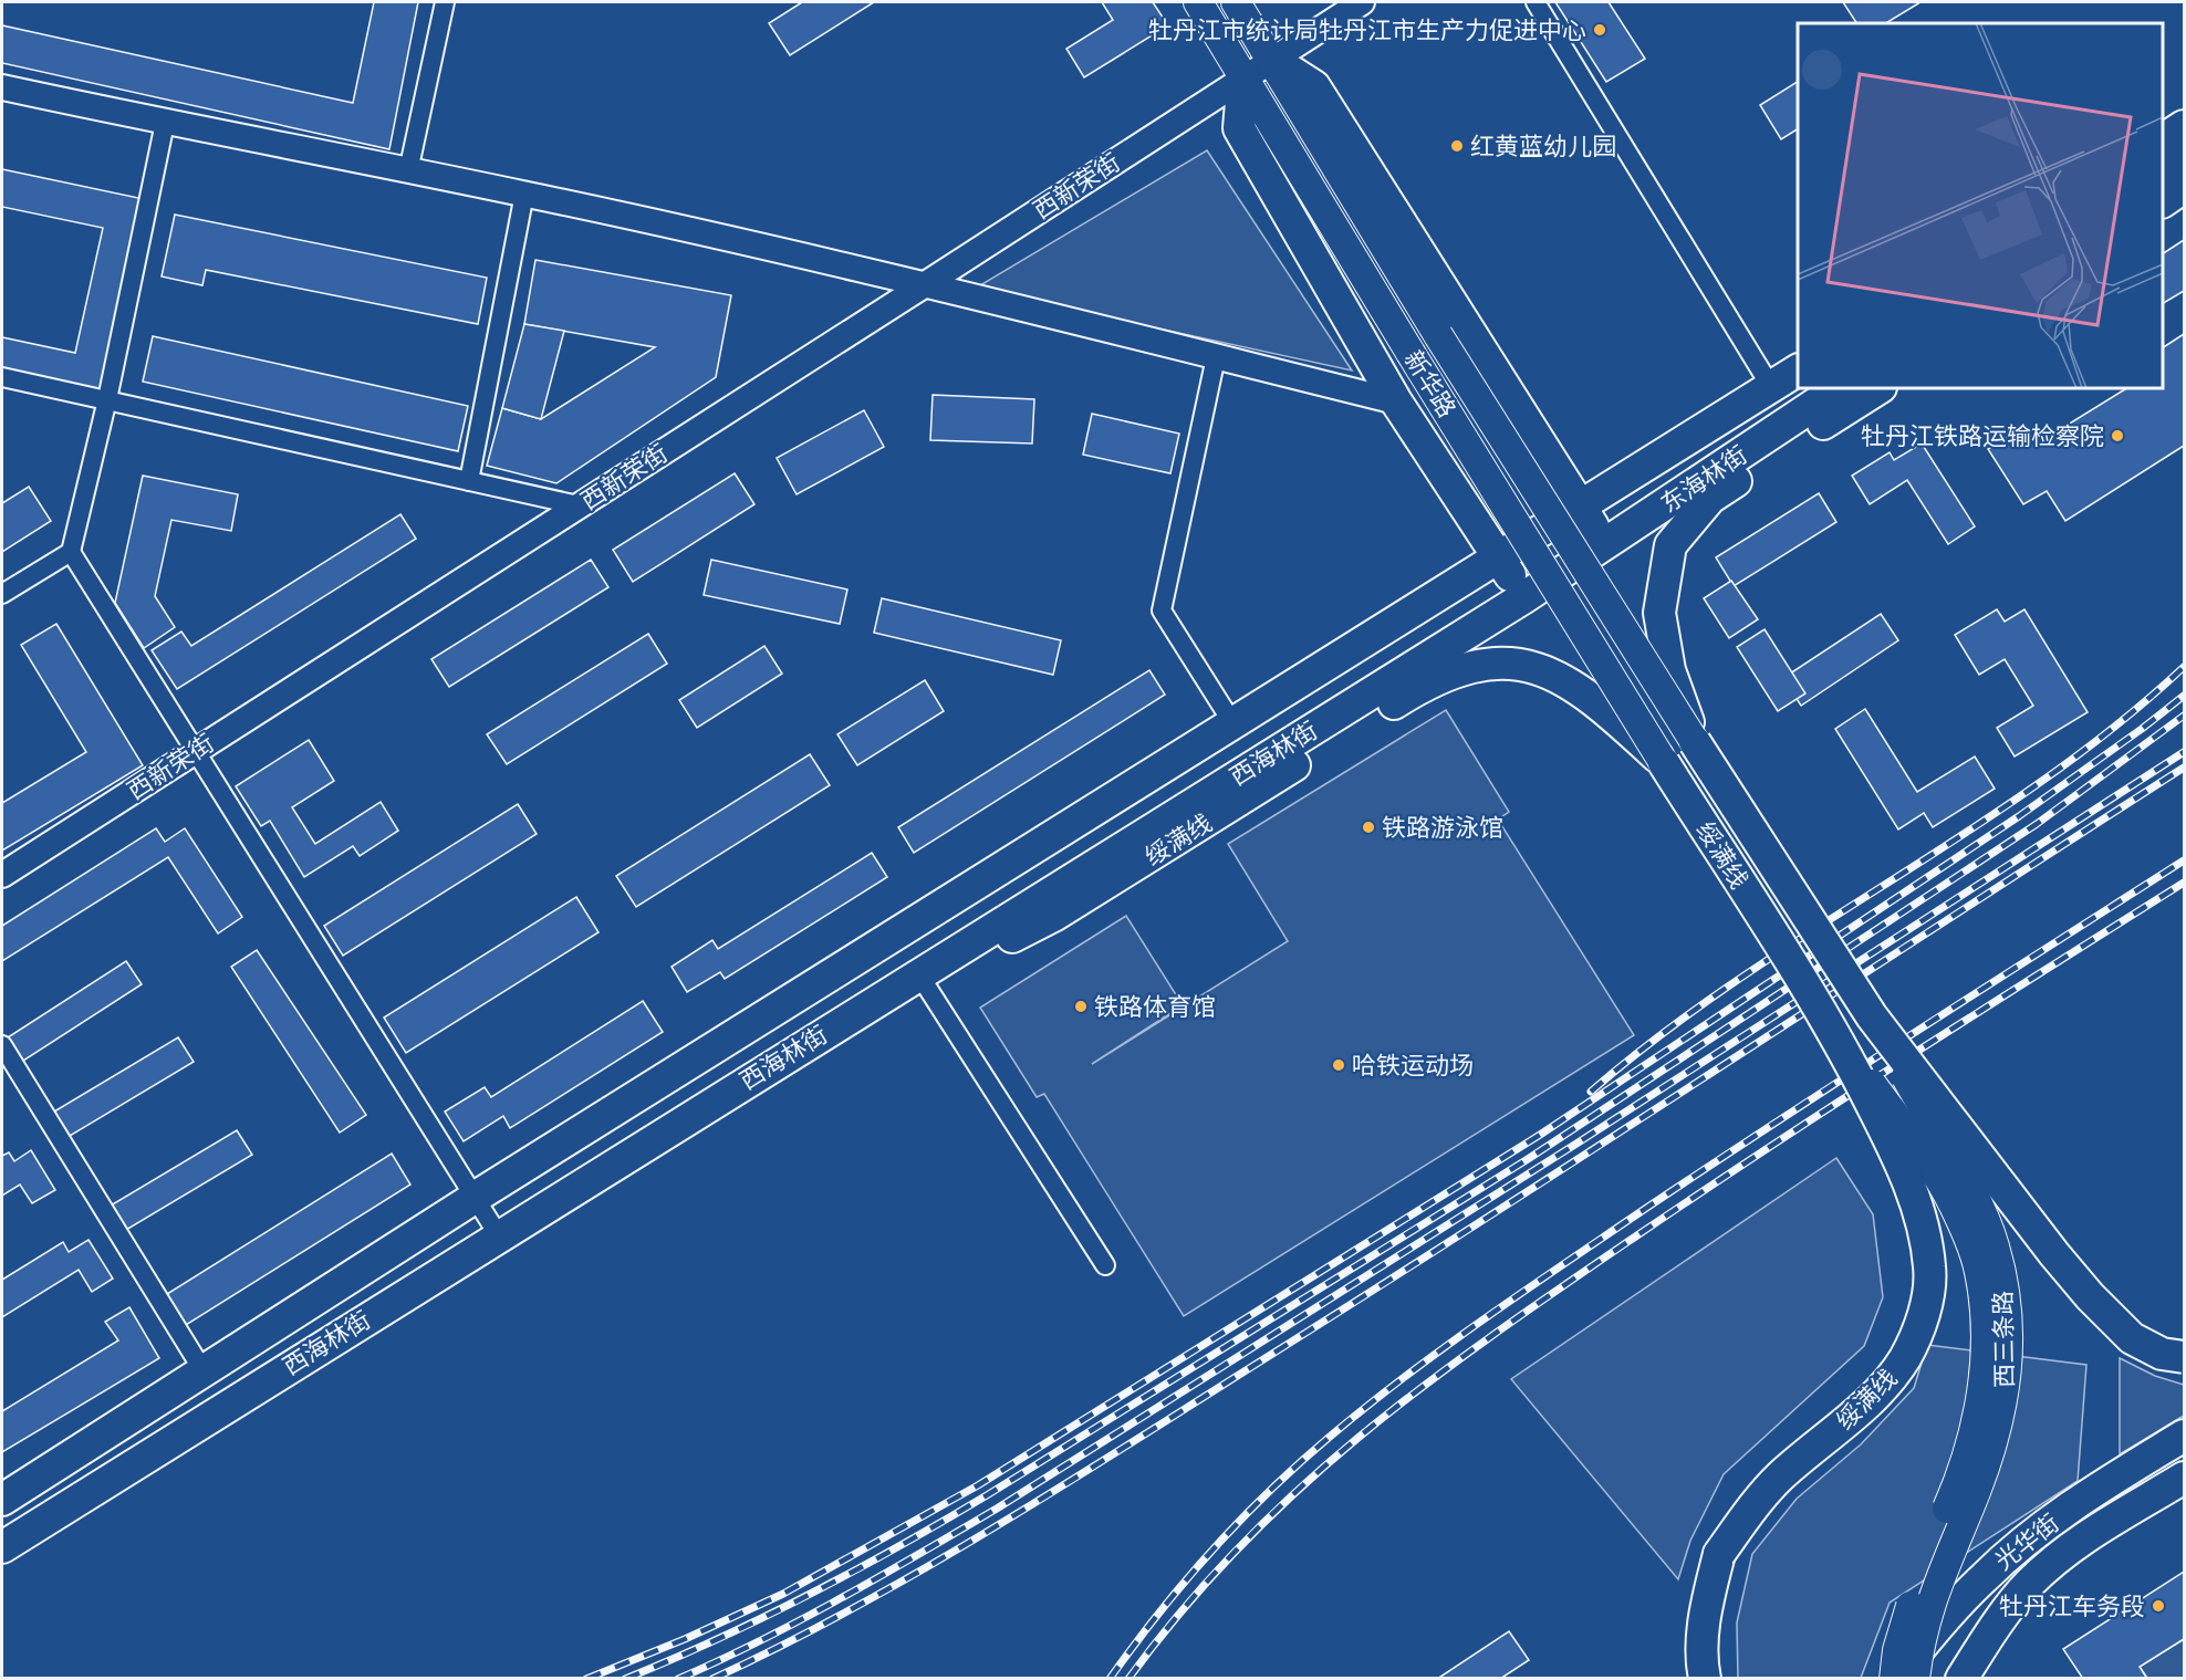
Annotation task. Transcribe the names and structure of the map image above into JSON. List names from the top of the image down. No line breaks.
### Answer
{"streets":{"highway":["东海林街","西海林街","绥满线","光华街"],"main road":["新华路","西三条路"],"street":["西新荣街"]},"crossings":[["西新荣街","新华路"],["新华路","绥满线"],["东海林街","西海林街"],["西海林街","绥满线"],["绥满线","西三条路"],["西三条路","光华街"]],"places":["牡丹江市统计局牡丹江市生产力促进中心","红黄蓝幼儿园","牡丹江铁路运输检察院","铁路游泳馆","铁路体育馆","哈铁运动场","牡丹江车务段"]}
